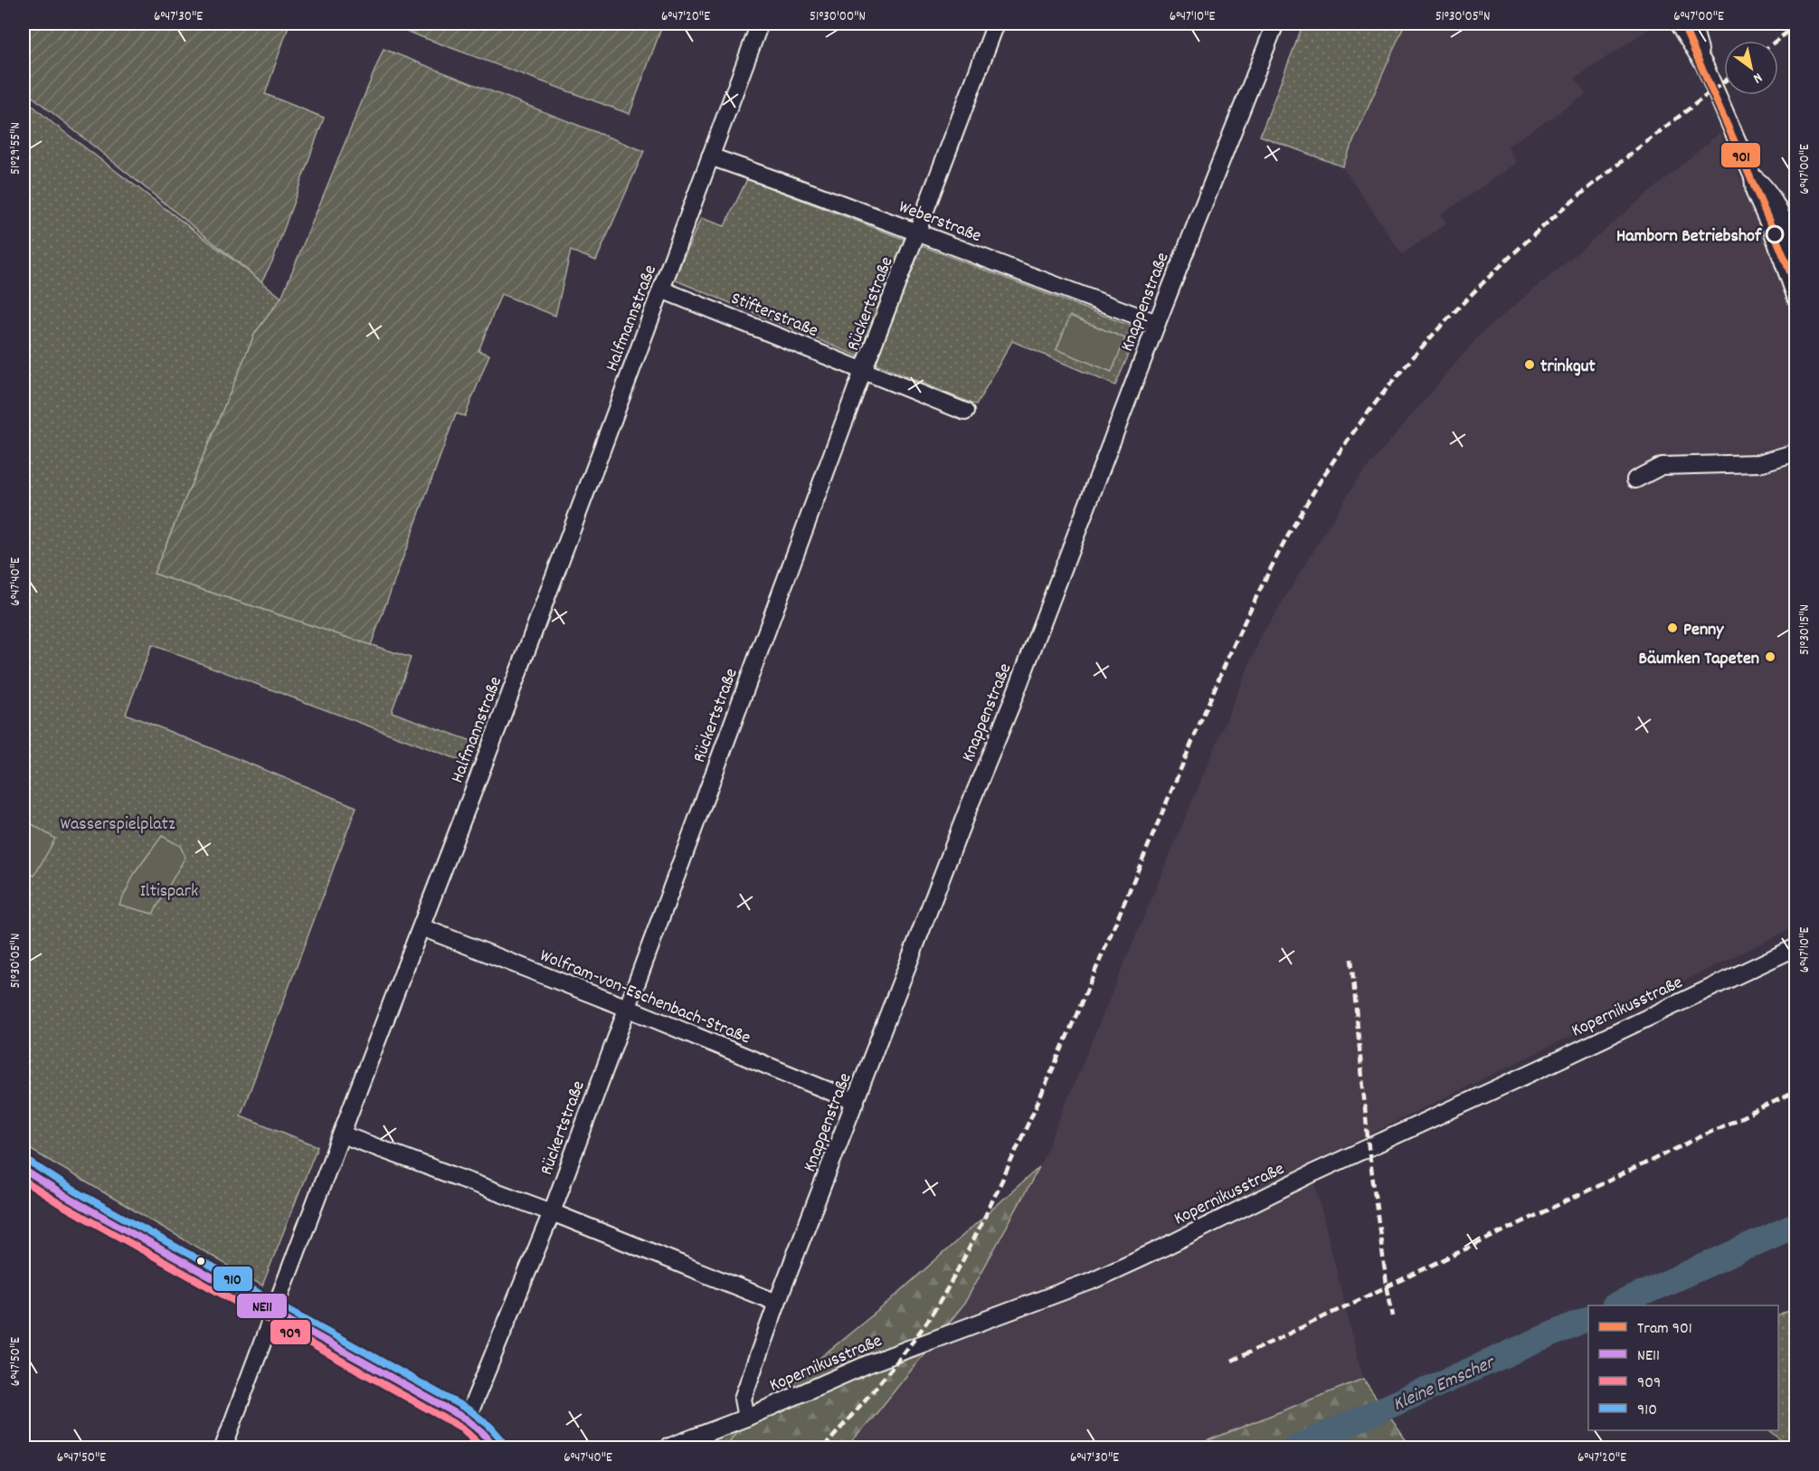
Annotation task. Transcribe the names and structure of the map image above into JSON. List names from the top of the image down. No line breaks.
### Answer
{"streets":{"street":["Weberstraße","Knappenstraße","Rückertstraße","Stifterstraße","Halfmannstraße","Wolfram-von-Eschenbach-Straße","Kopernikusstraße"]},"crossings":[["Weberstraße","Knappenstraße"],["Weberstraße","Rückertstraße"],["Weberstraße","Halfmannstraße"],["Knappenstraße","Wolfram-von-Eschenbach-Straße"],["Knappenstraße","Kopernikusstraße"],["Rückertstraße","Stifterstraße"],["Rückertstraße","Wolfram-von-Eschenbach-Straße"],["Stifterstraße","Halfmannstraße"],["Halfmannstraße","Wolfram-von-Eschenbach-Straße"]],"water":["Kleine Emscher"],"parks":["Wasserspielplatz","Iltispark"],"places":["Hamborn Betriebshof","trinkgut","Penny","Bäumken Tapeten"],"lines":["tram line 901","transit line 910","transit line NE11","transit line 909"],"legend":["Tram 901","NE11","909","910"],"north":"bottom right","coordinates":["6°47'30\"E","6°47'20\"E","51°30'00\"N","6°47'10\"E","51°30'05\"N","6°47'00\"E","51°29'55\"N","6°47'40\"E","51°30'15\"N","6°47'50\"E"]}
